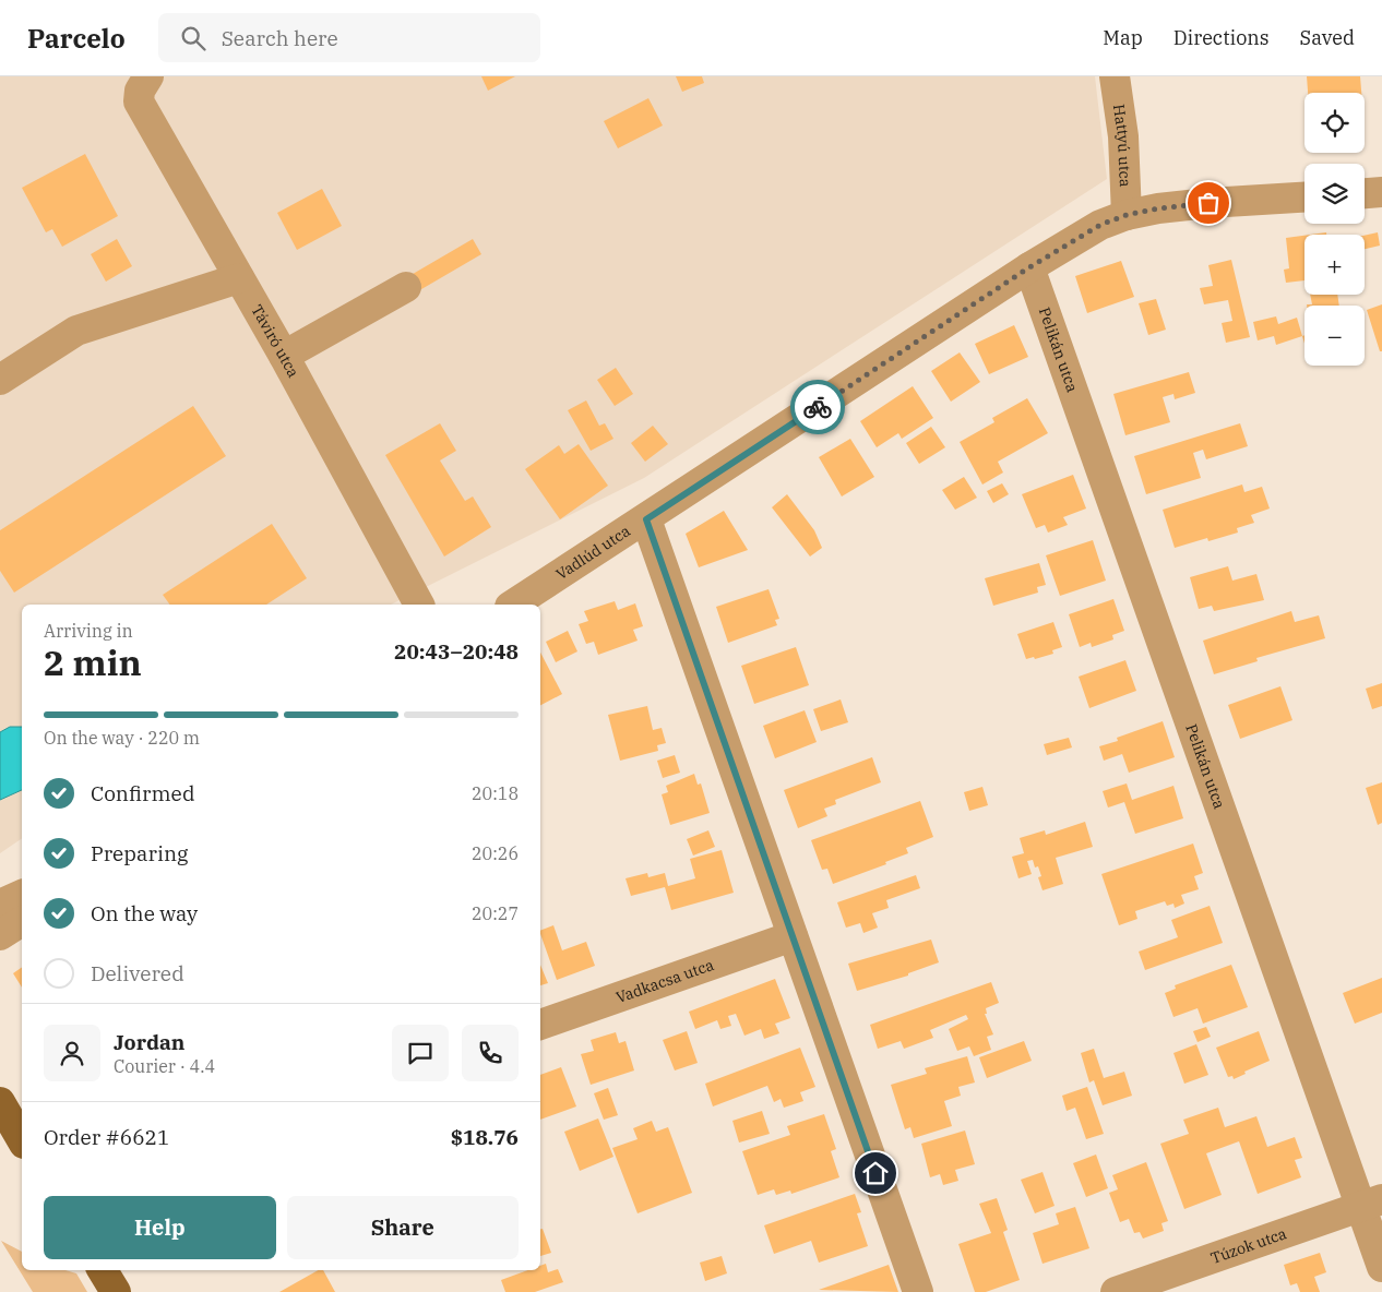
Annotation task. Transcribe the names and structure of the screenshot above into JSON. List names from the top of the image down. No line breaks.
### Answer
{"streets":{"street":["Hattyú utca","Táviró utca","Pelikán utca","Vadlúd utca","Vadkacsa utca","Túzok utca"]},"crossings":[["Hattyú utca","Vadlúd utca"],["Pelikán utca","Vadlúd utca"],["Pelikán utca","Túzok utca"]],"page":{"header":"Parcelo","search":"Search here","nav":["Map","Directions","Saved"],"map_buttons":["+","−"],"heading":["2 min","Arriving in","20:43–20:48"],"panel":["Jordan","Courier · 4.4","Order #6621","$18.76"],"bar":"On the way · 220 m","list":[["Confirmed","20:18"],["Preparing","20:26"],["On the way","20:27"],"Delivered"],"buttons":["Help","Share"]}}
